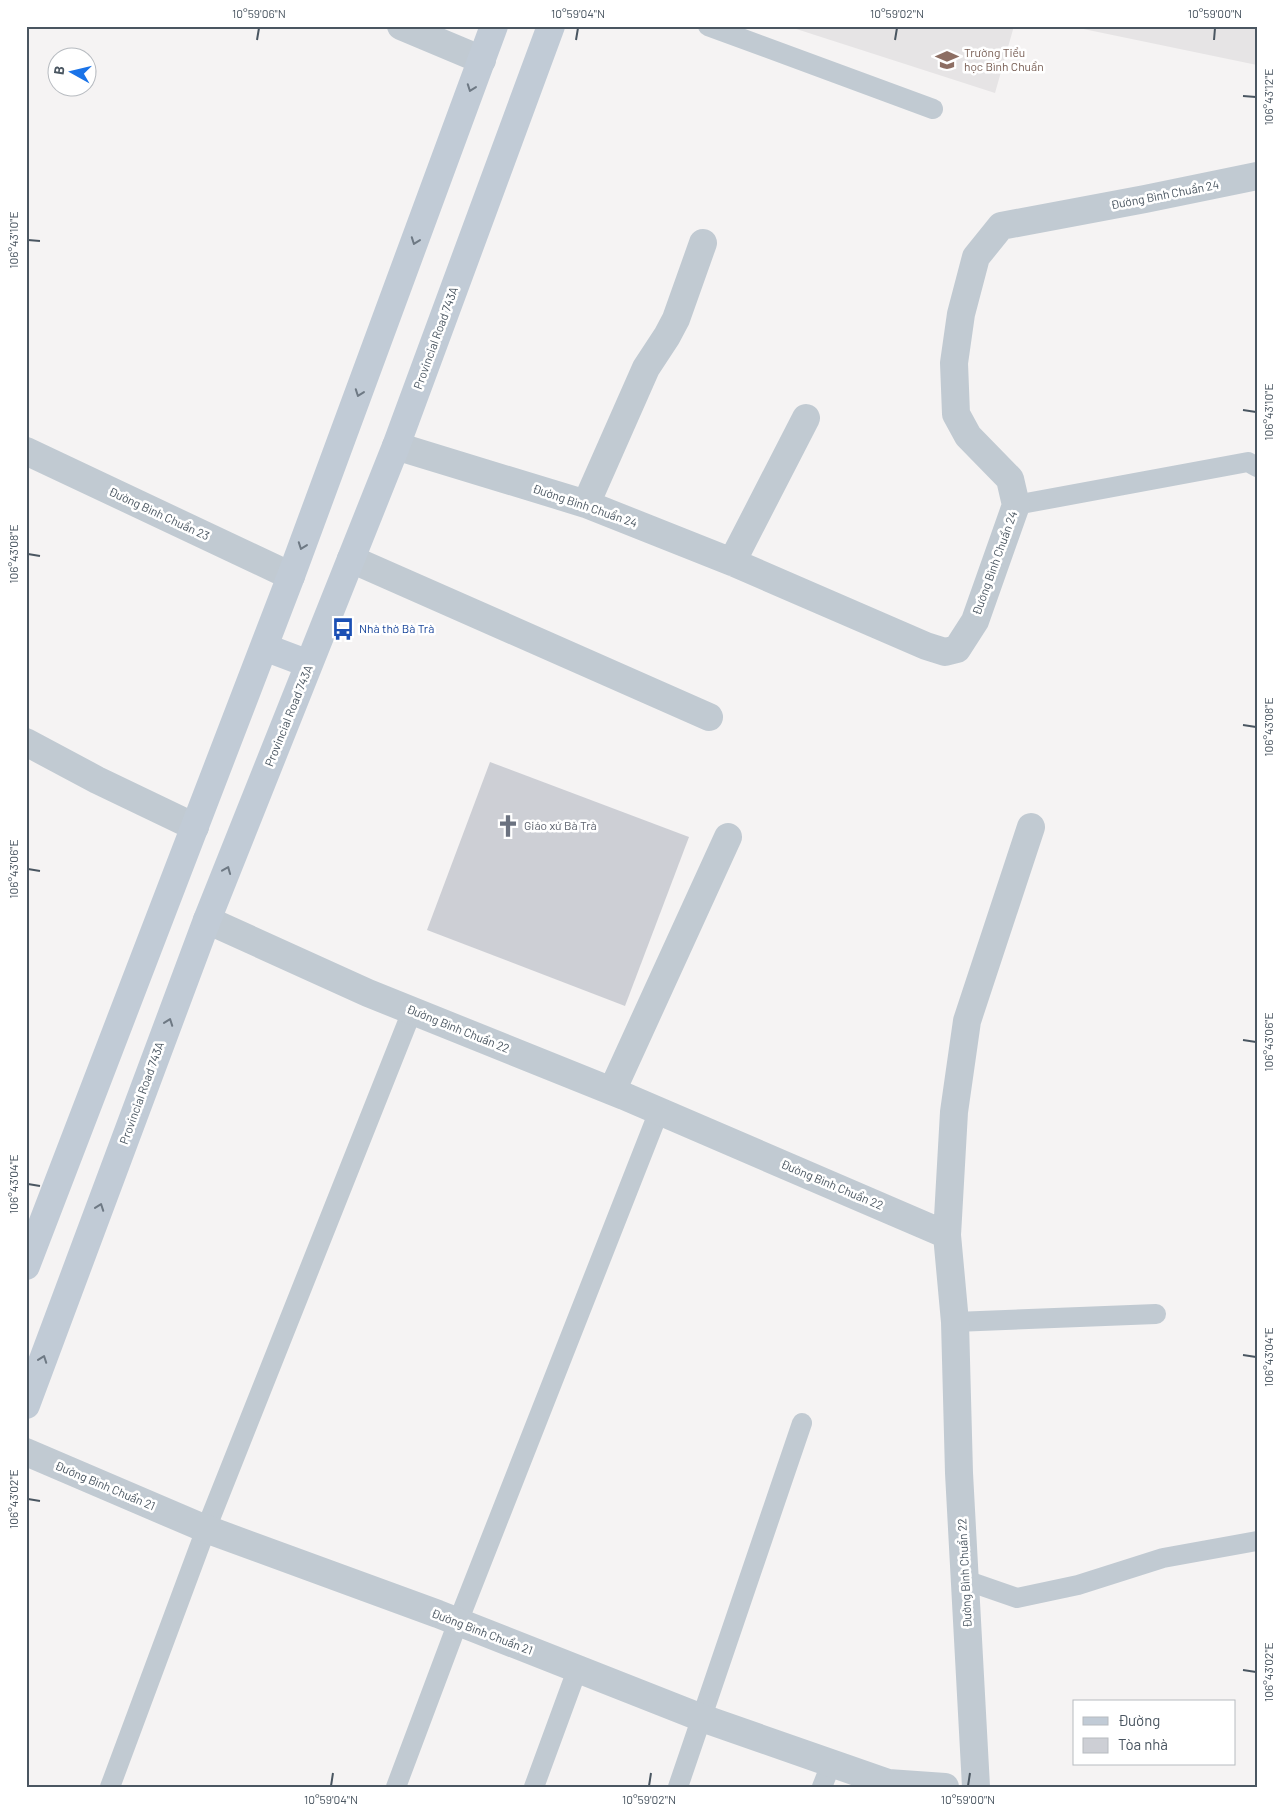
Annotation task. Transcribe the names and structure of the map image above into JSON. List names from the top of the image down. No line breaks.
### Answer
{"streets":{"main road":["Provincial Road 743A"],"street":["Đường Bình Chuẩn 24","Đường Bình Chuẩn 23","Đường Bình Chuẩn 22","Đường Bình Chuẩn 21"]},"crossings":[["Đường Bình Chuẩn 24","Provincial Road 743A"],["Provincial Road 743A","Đường Bình Chuẩn 22"]],"places":{"school or university":["Trường Tiểu học Bình Chuẩn"],"bus stop":["Nhà thờ Bà Trà"],"church":["Giáo xứ Bà Trà"]},"legend":["Đường","Tòa nhà"],"north":"left","coordinates":["10°59'06\"N","10°59'04\"N","10°59'02\"N","10°59'00\"N","106°43'12\"E","106°43'10\"E","106°43'08\"E","106°43'06\"E","106°43'04\"E","106°43'02\"E"]}
